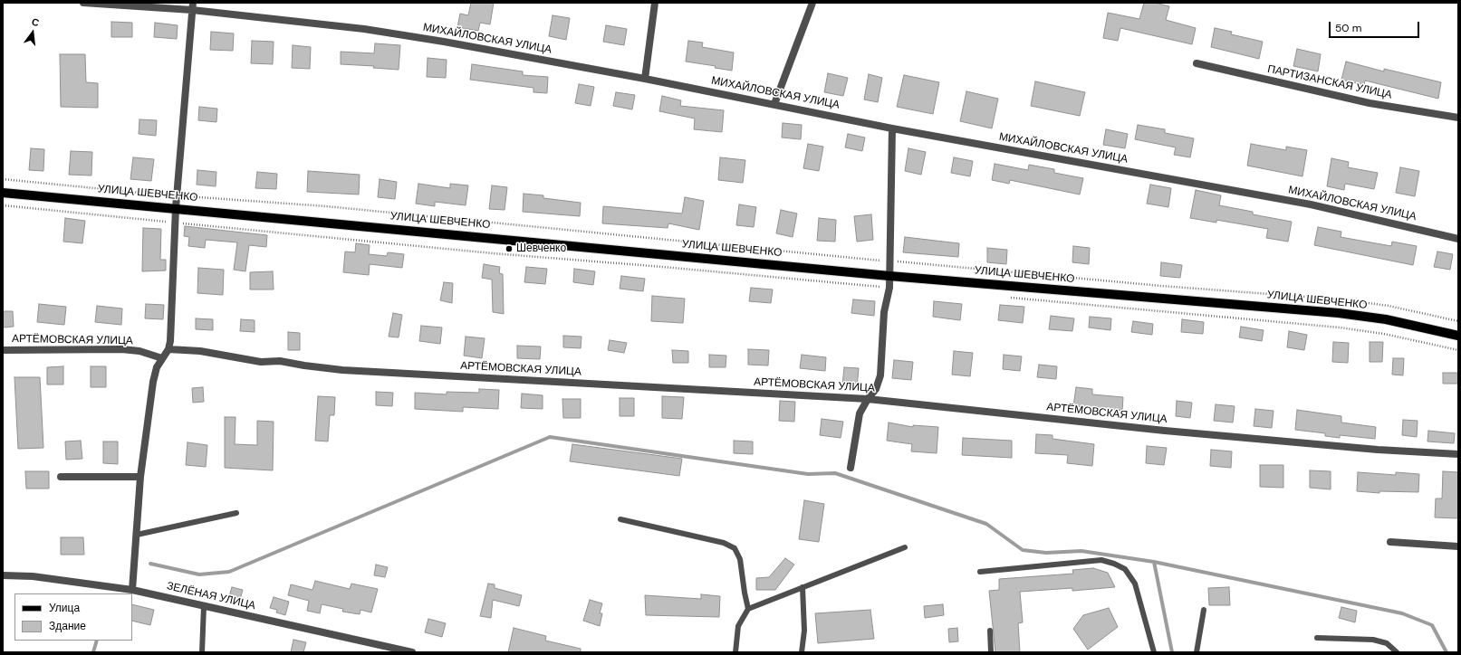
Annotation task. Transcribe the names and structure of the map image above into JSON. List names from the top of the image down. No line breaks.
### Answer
{"streets":{"main road":["УЛИЦА ШЕВЧЕНКО"],"street":["МИХАЙЛОВСКАЯ УЛИЦА","ПАРТИЗАНСКАЯ УЛИЦА","АРТЁМОВСКАЯ УЛИЦА","ЗЕЛЁНАЯ УЛИЦА"]},"places":["Шевченко"],"legend":["Улица","Здание"],"scale_bar":"50 m","north":"top"}
